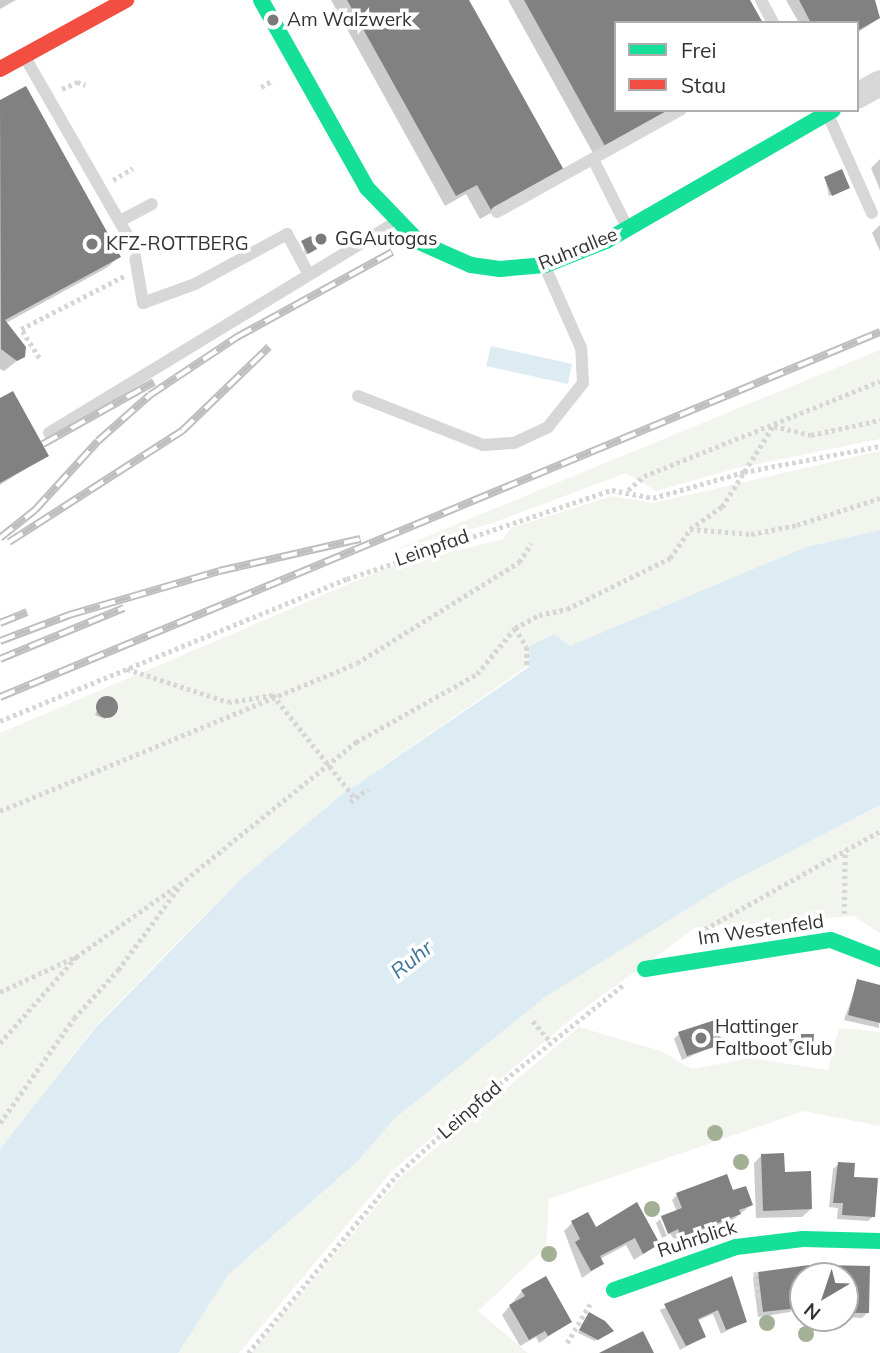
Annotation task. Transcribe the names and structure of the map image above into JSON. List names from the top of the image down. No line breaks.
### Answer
{"streets":{"street":["Ruhrallee","Im Westenfeld","Ruhrblick"],"path":["Leinpfad"]},"crossings":[["Leinpfad","Im Westenfeld"]],"water":["Ruhr"],"places":["Am Walzwerk","GGAutogas","KFZ-ROTTBERG","Hattinger Faltboot Club"],"legend":["Frei","Stau"],"north":"bottom left"}
